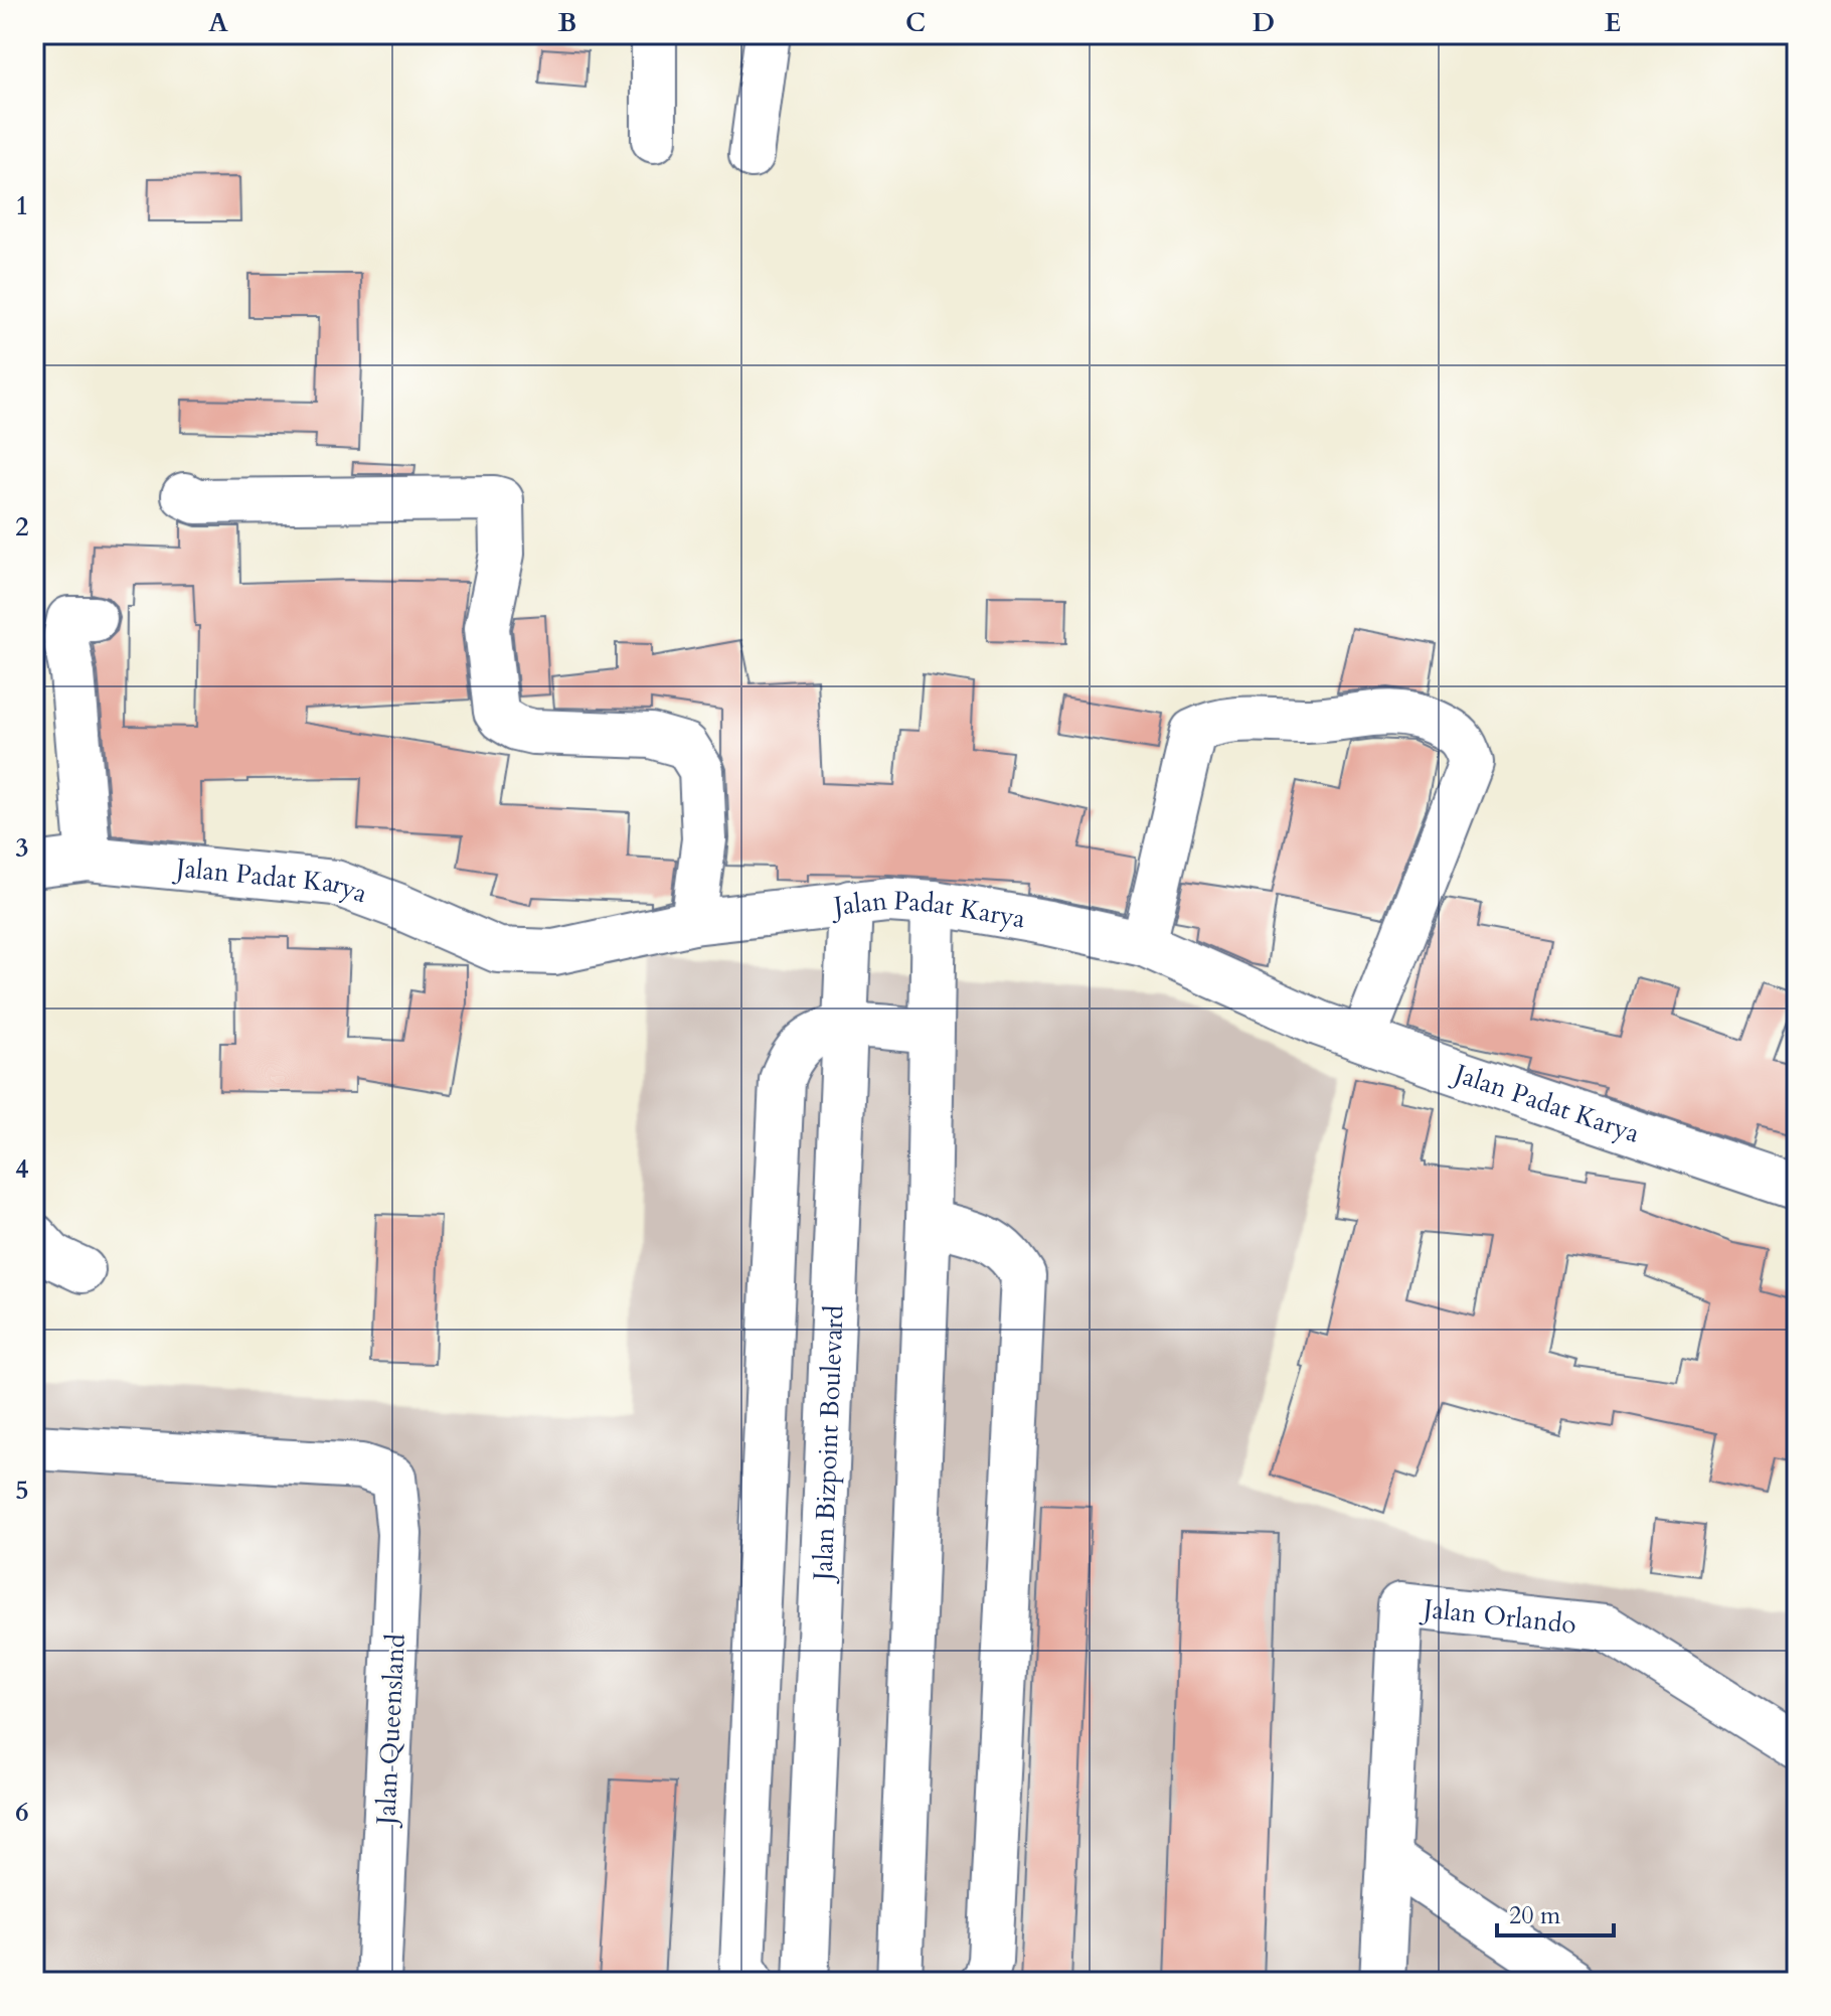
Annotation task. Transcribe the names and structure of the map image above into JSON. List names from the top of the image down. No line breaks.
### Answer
{"streets":{"street":["Jalan Padat Karya","Jalan Bizpoint Boulevard","Jalan Orlando","Jalan Queensland"]},"crossings":[["Jalan Padat Karya","Jalan Bizpoint Boulevard"]],"scale_bar":"20 m","grid":{"columns":["A","B","C","D","E"],"rows":["1","2","3","4","5","6"]}}
